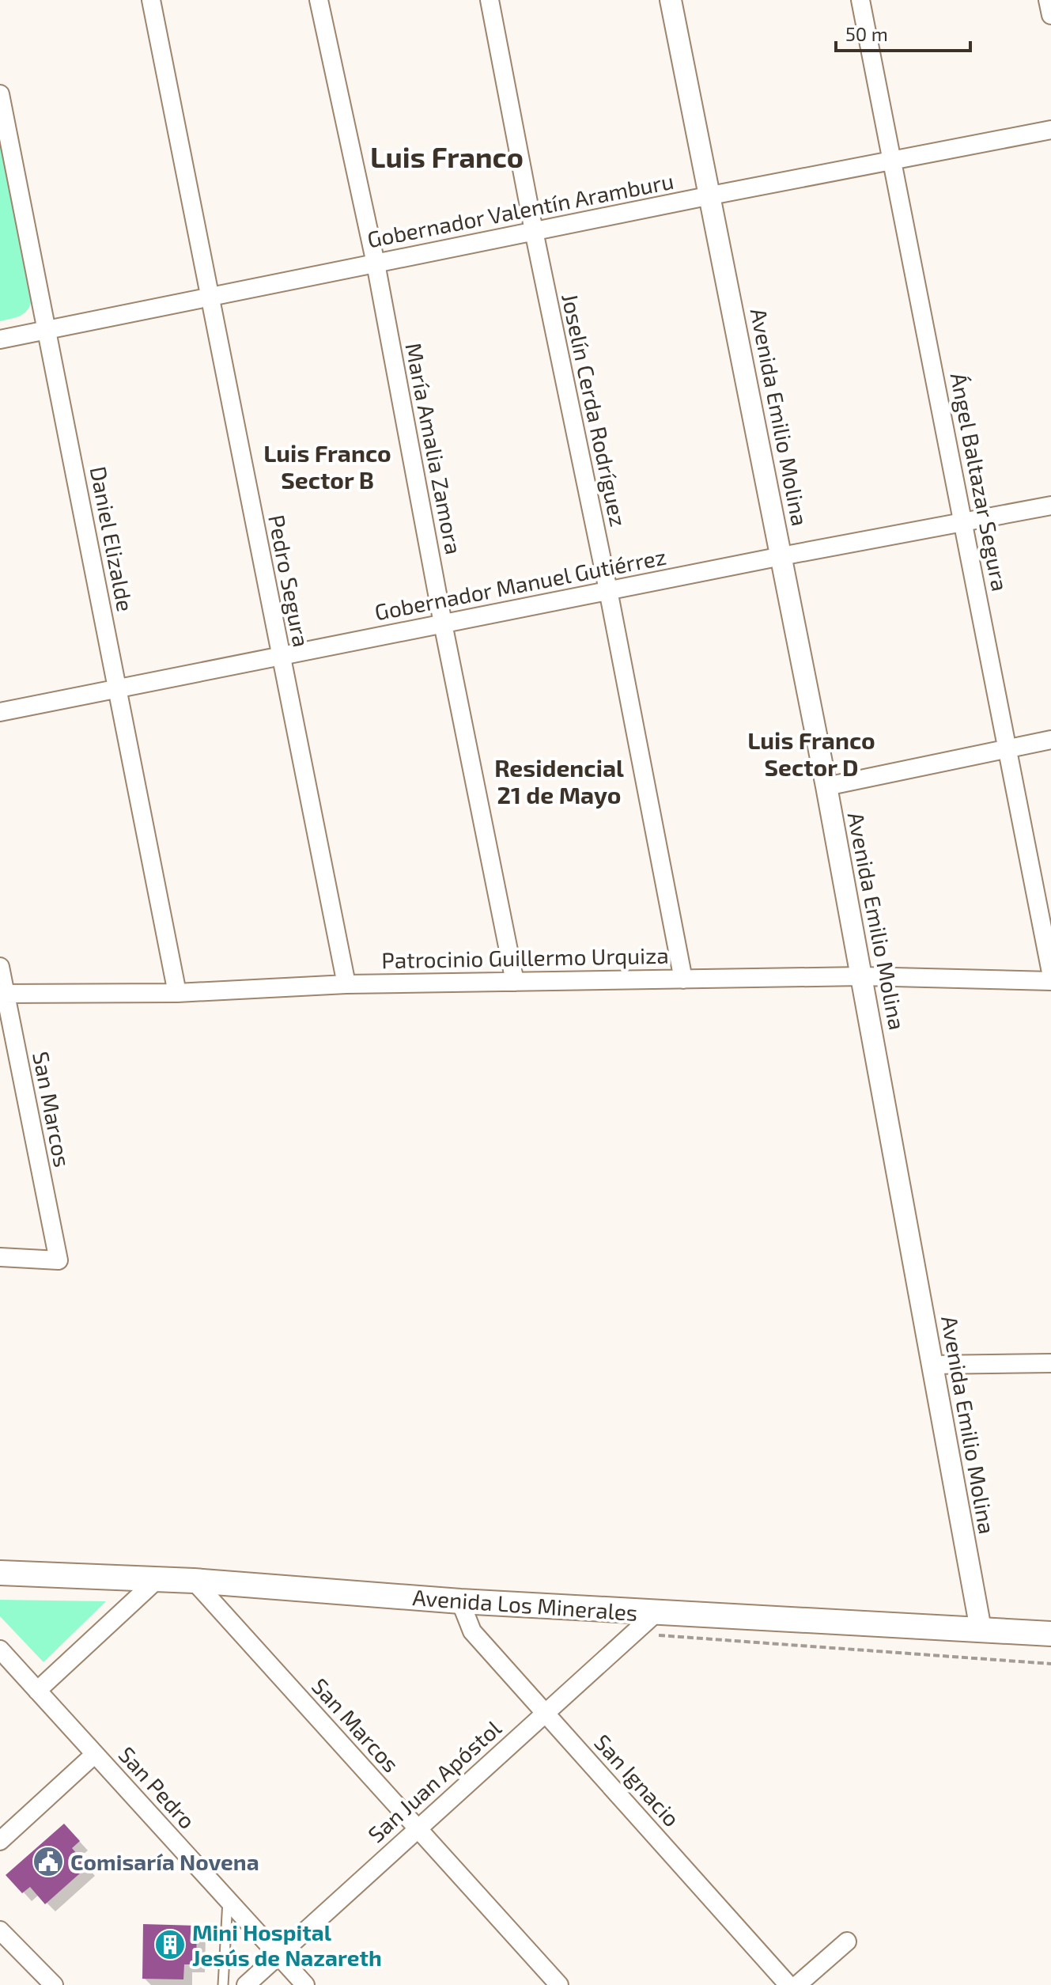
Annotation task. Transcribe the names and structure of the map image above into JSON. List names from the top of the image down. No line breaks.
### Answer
{"streets":{"main road":["Avenida Los Minerales"],"street":["Gobernador Valentín Aramburu","Joselín Cerda Rodríguez","Avenida Emilio Molina","María Amalia Zamora","Ángel Baltazar Segura","Daniel Elizalde","Pedro Segura","Gobernador Manuel Gutiérrez","Patrocinio Guillermo Urquiza","San Marcos","San Ignacio","San Juan Apóstol","San Pedro"]},"crossings":[["Gobernador Valentín Aramburu","Joselín Cerda Rodríguez"],["Gobernador Valentín Aramburu","Avenida Emilio Molina"],["Gobernador Valentín Aramburu","María Amalia Zamora"],["Gobernador Valentín Aramburu","Ángel Baltazar Segura"],["Gobernador Valentín Aramburu","Daniel Elizalde"],["Gobernador Valentín Aramburu","Pedro Segura"],["Joselín Cerda Rodríguez","Gobernador Manuel Gutiérrez"],["Joselín Cerda Rodríguez","Patrocinio Guillermo Urquiza"],["Avenida Emilio Molina","Gobernador Manuel Gutiérrez"],["Avenida Emilio Molina","Patrocinio Guillermo Urquiza"],["Avenida Emilio Molina","Avenida Los Minerales"],["María Amalia Zamora","Gobernador Manuel Gutiérrez"],["María Amalia Zamora","Patrocinio Guillermo Urquiza"],["Ángel Baltazar Segura","Gobernador Manuel Gutiérrez"],["Daniel Elizalde","Gobernador Manuel Gutiérrez"],["Daniel Elizalde","Patrocinio Guillermo Urquiza"],["Pedro Segura","Gobernador Manuel Gutiérrez"],["Pedro Segura","Patrocinio Guillermo Urquiza"],["Patrocinio Guillermo Urquiza","San Marcos"],["San Marcos","Avenida Los Minerales"],["San Marcos","San Juan Apóstol"],["Avenida Los Minerales","San Ignacio"],["Avenida Los Minerales","San Juan Apóstol"],["San Ignacio","San Juan Apóstol"],["San Juan Apóstol","San Pedro"]],"districts":["Luis Franco","Luis Franco Sector B","Luis Franco Sector D","Residencial 21 de Mayo"],"places":{"public building":["Comisaría Novena"],"building":["Mini Hospital Jesús de Nazareth"]},"scale_bar":"50 m"}
